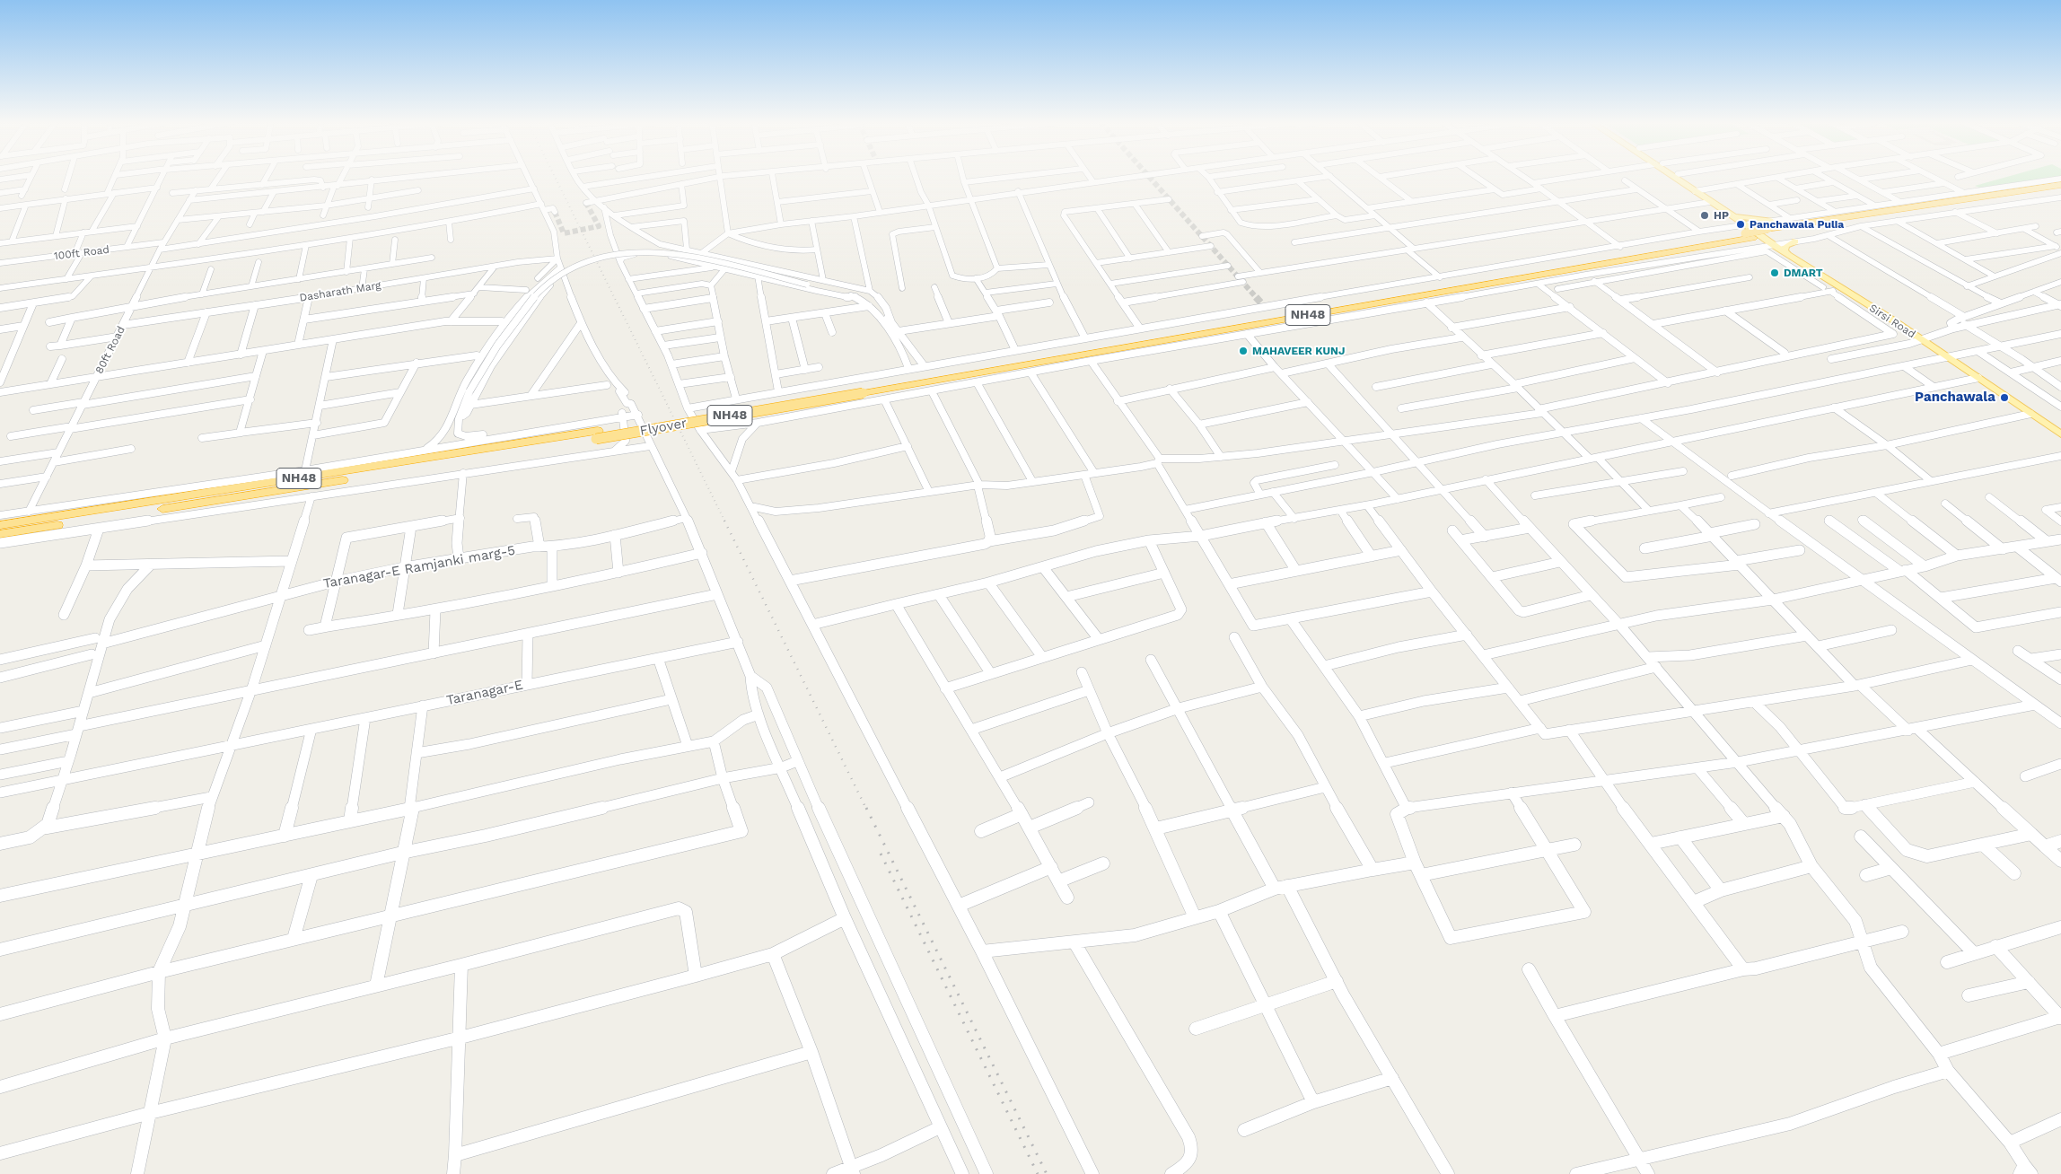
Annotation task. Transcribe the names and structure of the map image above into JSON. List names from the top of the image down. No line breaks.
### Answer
{"streets":{"highway":["NH48","Flyover"],"main road":["Sirsi Road"],"street":["100ft Road","Dasharath Marg","80ft Road","Taranagar-E Ramjanki marg-5","Taranagar-E"]},"crossings":[["100ft Road","80ft Road"],["Dasharath Marg","80ft Road"],["NH48","Sirsi Road"],["NH48","Flyover"],["Sirsi Road","Flyover"]],"places":["HP","Panchawala Pulia","DMART","MAHAVEER KUNJ","Panchawala"]}
